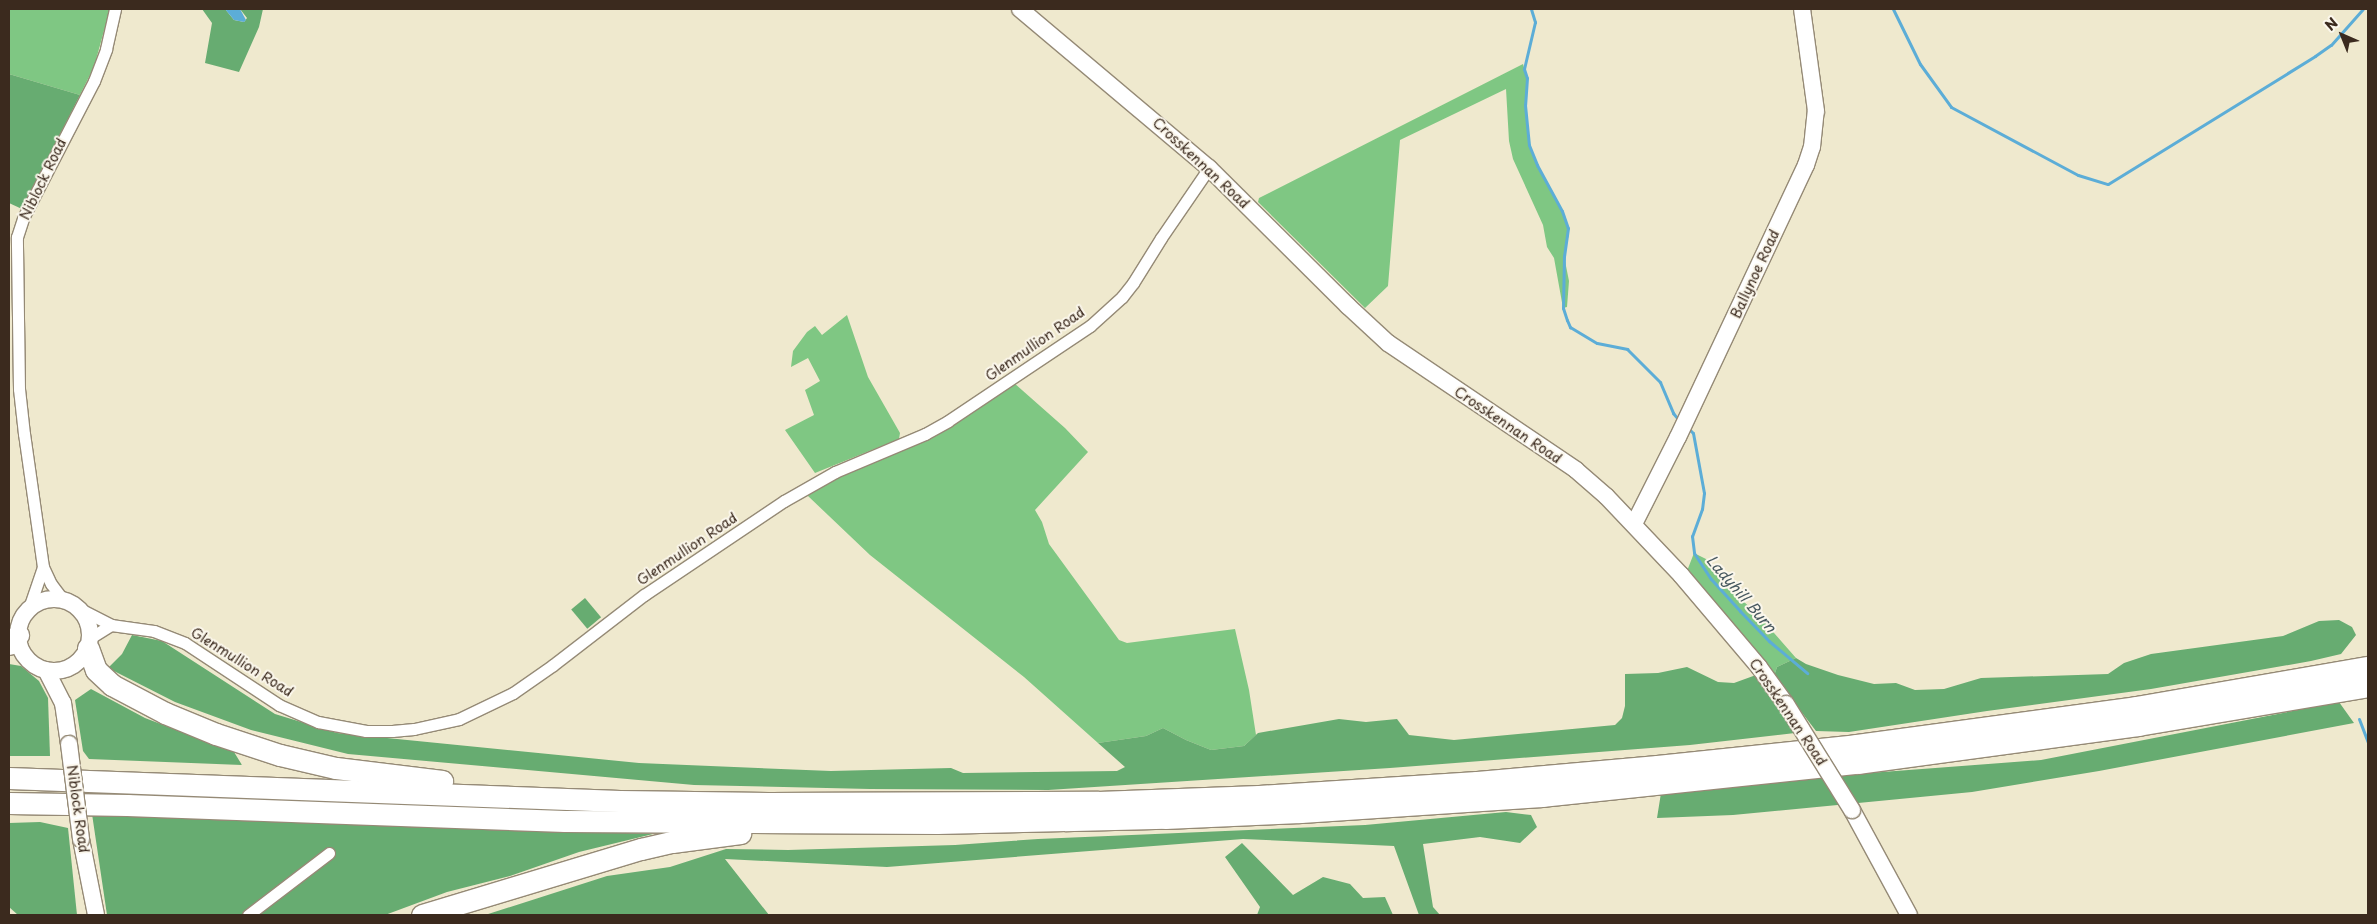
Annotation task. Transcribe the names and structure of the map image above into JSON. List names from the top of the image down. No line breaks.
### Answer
{"streets":{"street":["Crosskennan Road","Niblock Road","Ballynoe Road","Glenmullion Road"]},"crossings":[["Crosskennan Road","Ballynoe Road"],["Crosskennan Road","Glenmullion Road"],["Niblock Road","Glenmullion Road"]],"water":["Ladyhill Burn"],"north":"top left"}
